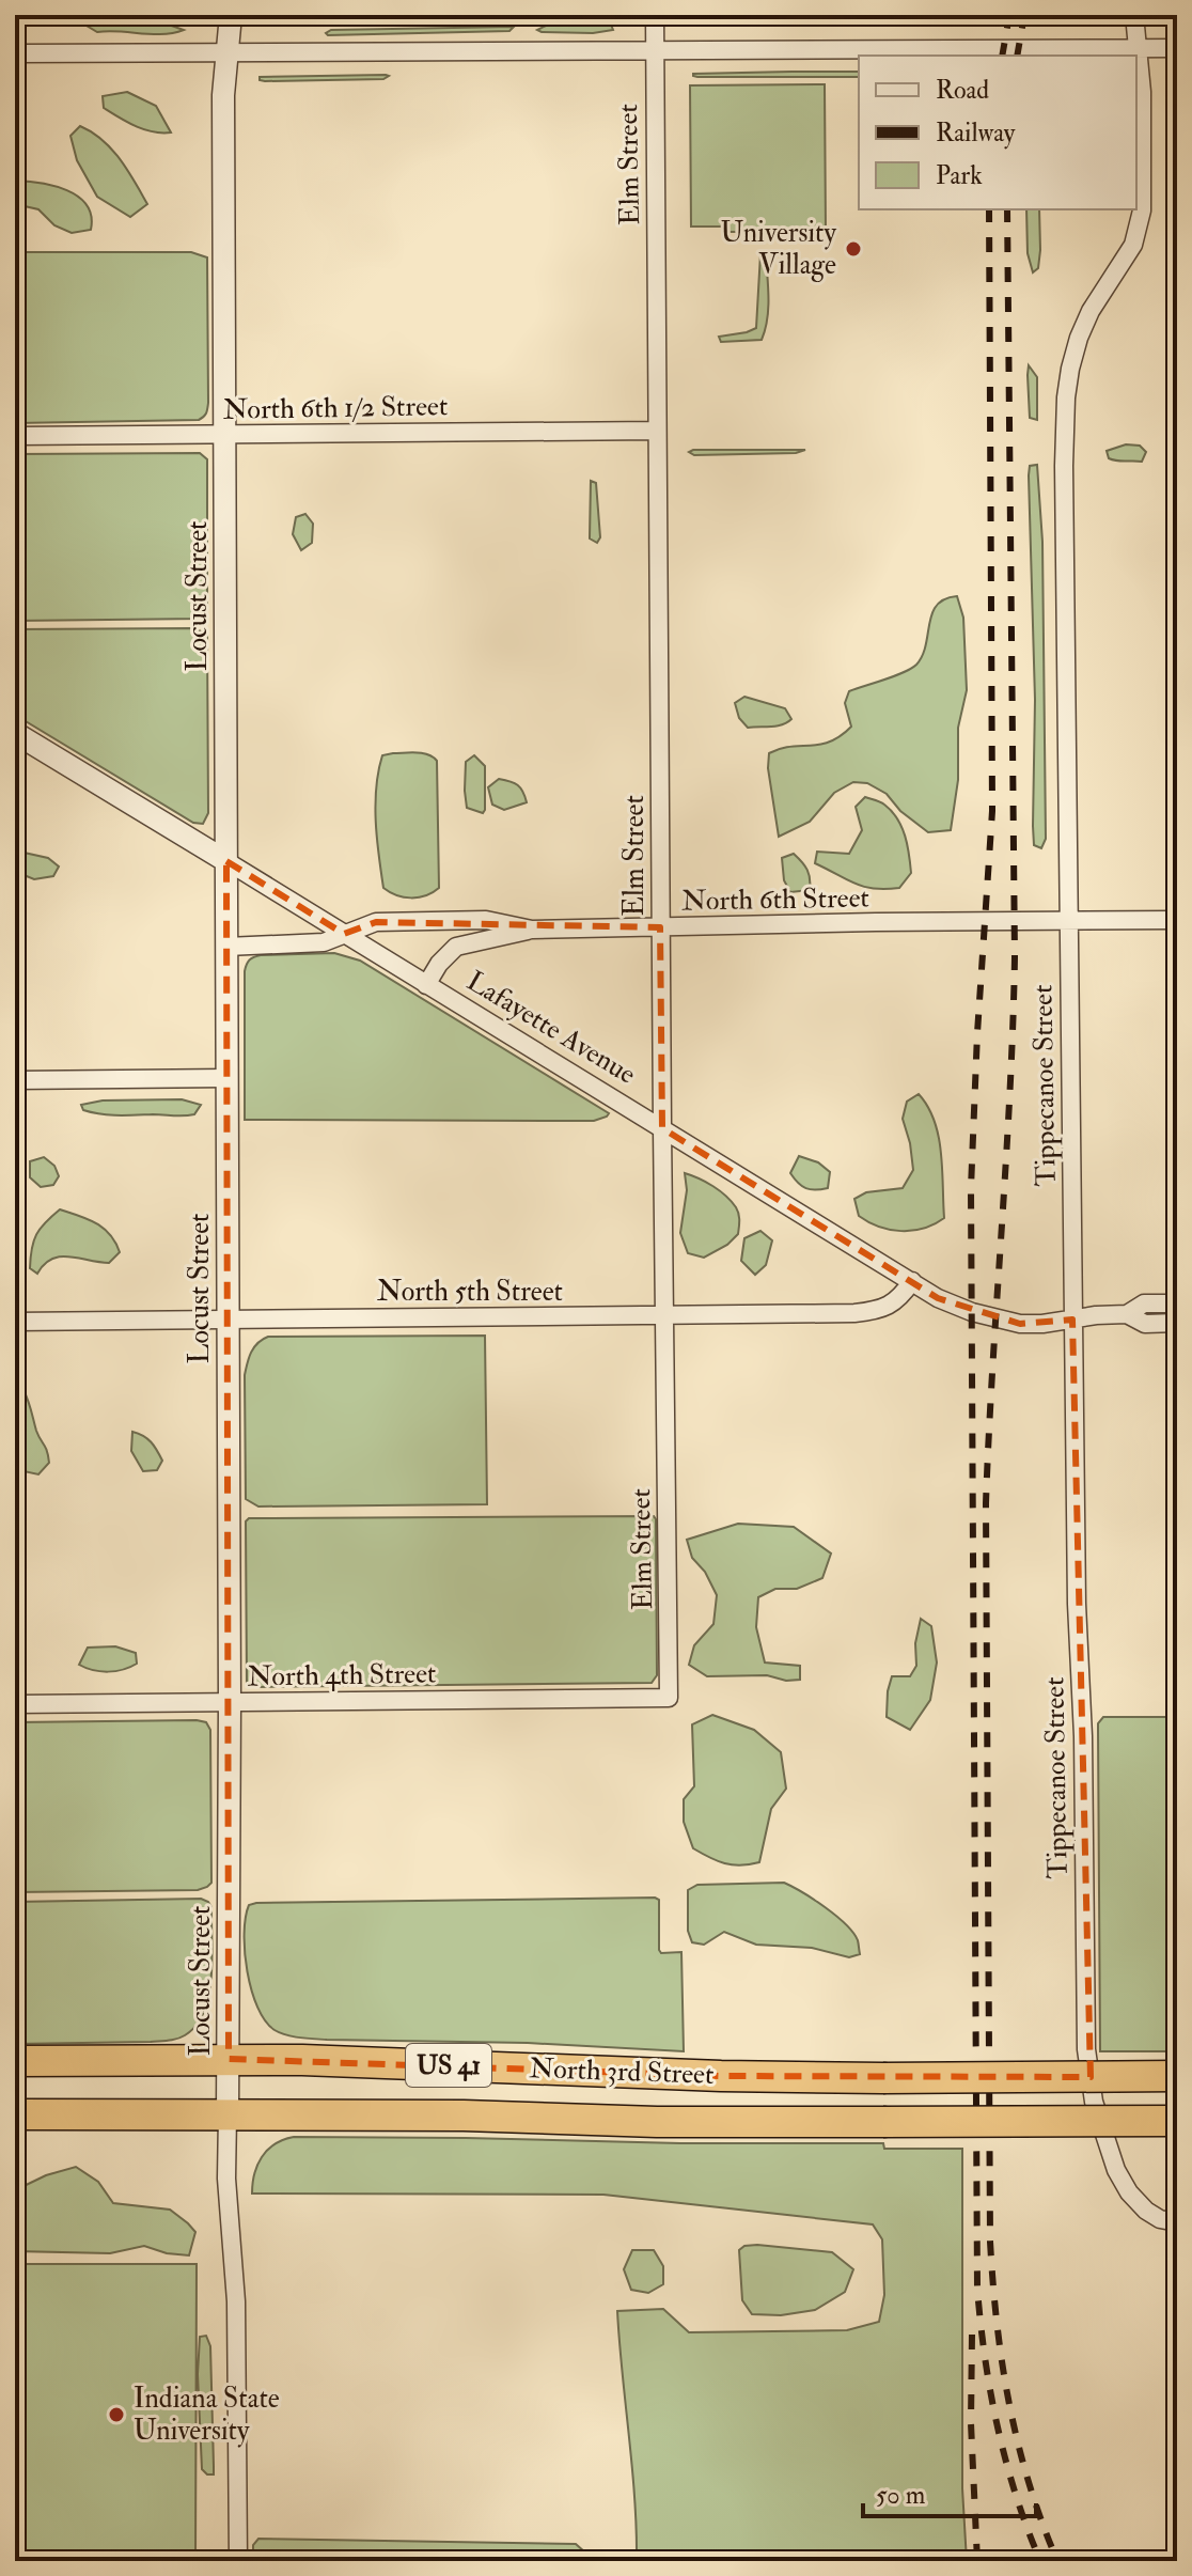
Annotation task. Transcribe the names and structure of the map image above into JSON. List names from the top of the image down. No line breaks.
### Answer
{"streets":{"highway":["US 41","North 3rd Street"],"street":["Elm Street","North 6th 1/2 Street","Locust Street","North 6th Street","Lafayette Avenue","Tippecanoe Street","North 5th Street","North 4th Street"]},"crossings":[["Elm Street","North 6th 1/2 Street"],["Elm Street","North 6th Street"],["Elm Street","Lafayette Avenue"],["Elm Street","North 5th Street"],["Elm Street","North 4th Street"],["North 6th 1/2 Street","Locust Street"],["Locust Street","North 6th Street"],["Locust Street","Lafayette Avenue"],["Locust Street","North 5th Street"],["Locust Street","North 4th Street"],["Locust Street","North 3rd Street"],["North 6th Street","Lafayette Avenue"],["North 6th Street","Tippecanoe Street"],["Lafayette Avenue","Tippecanoe Street"],["Lafayette Avenue","North 5th Street"]],"places":["University Village","Indiana State University"],"legend":["Road","Railway","Park"],"scale_bar":"50 m"}
